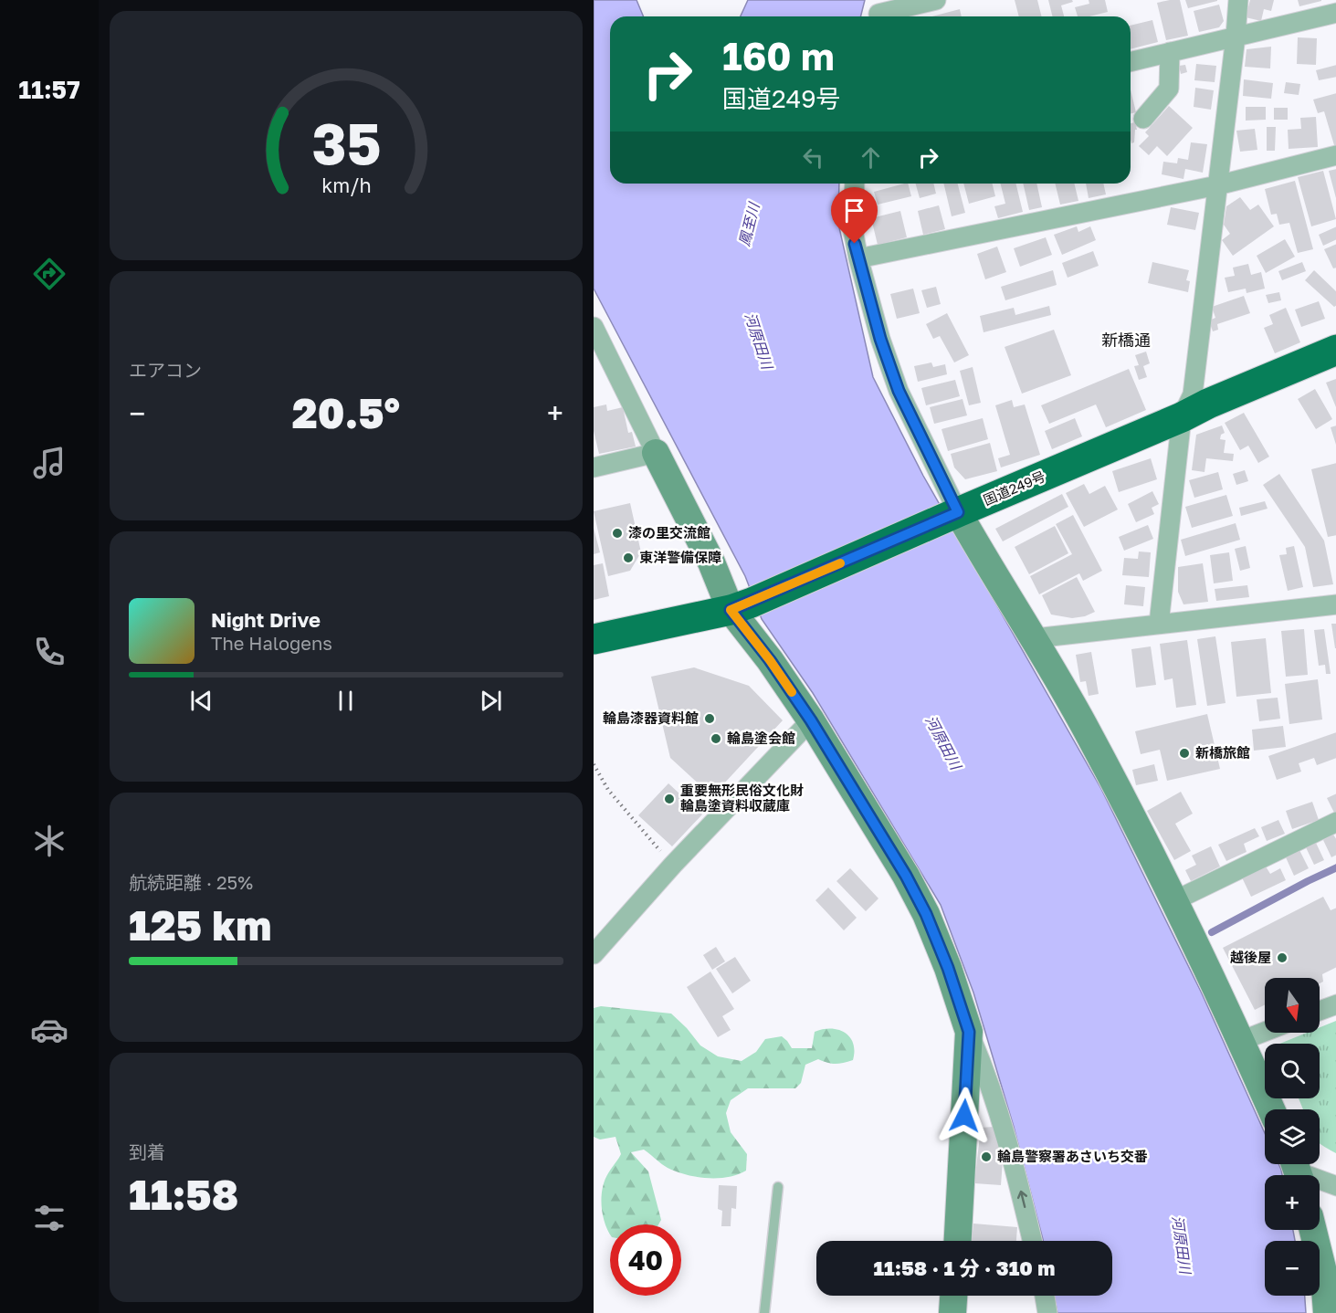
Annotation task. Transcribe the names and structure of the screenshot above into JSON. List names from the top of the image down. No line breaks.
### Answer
{"streets":{"highway":["国道249号"]},"districts":["新橋通"],"water":["鳳至川","河原田川"],"places":["漆の里交流館","東洋警備保障","輪島漆器資料館","輪島塗会館","新橋旅館","重要無形民俗文化財 輪島塗資料収蔵庫","越後屋","輪島警察署あさいち交番"],"north":"bottom","page":{"tabs":"11:57","turn":["160 m","国道249号"],"tile":["エアコン",["航続距離 · 25%","125 km"],["到着","11:58"]],"heat":["−","20.5°","+"],"song":["Night Drive","The Halogens"],"map_buttons":["+","−"],"limit":"40","trip":"11:58 · 1 分 · 310 m","gauge":["35","km/h"]}}
